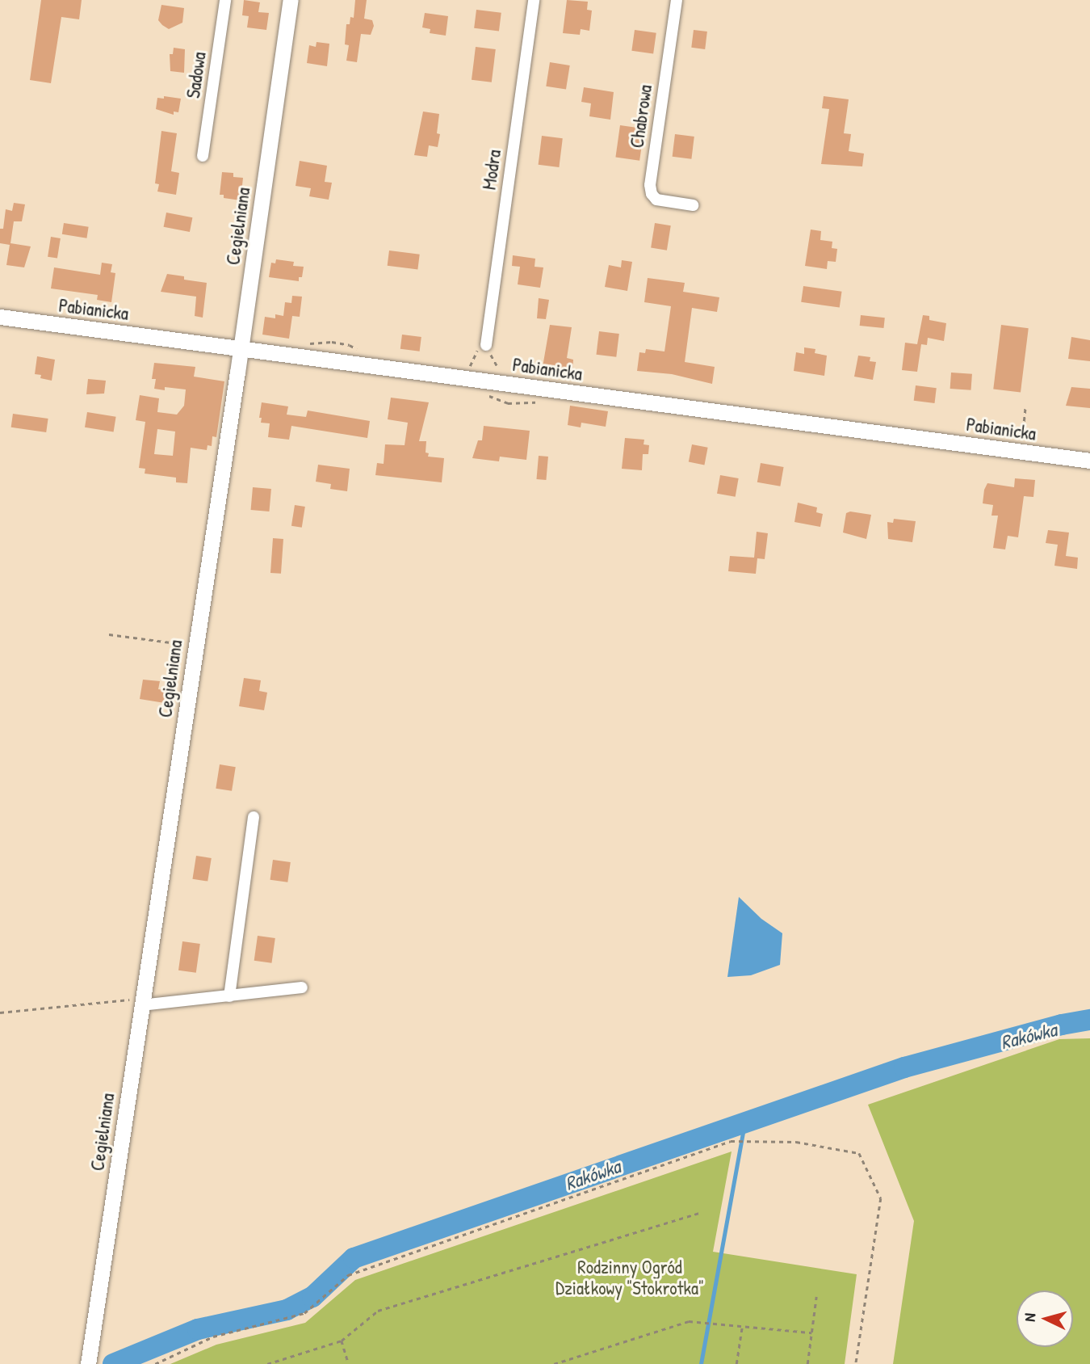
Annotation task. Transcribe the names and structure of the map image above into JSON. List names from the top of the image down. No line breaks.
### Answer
{"streets":{"street":["Sadowa","Chabrowa","Modra","Cegielniana","Pabianicka"]},"crossings":[["Cegielniana","Pabianicka"]],"water":["Rakówka"],"parks":["Rodzinny Ogród Działkowy \"Stokrotka\""],"north":"left"}
